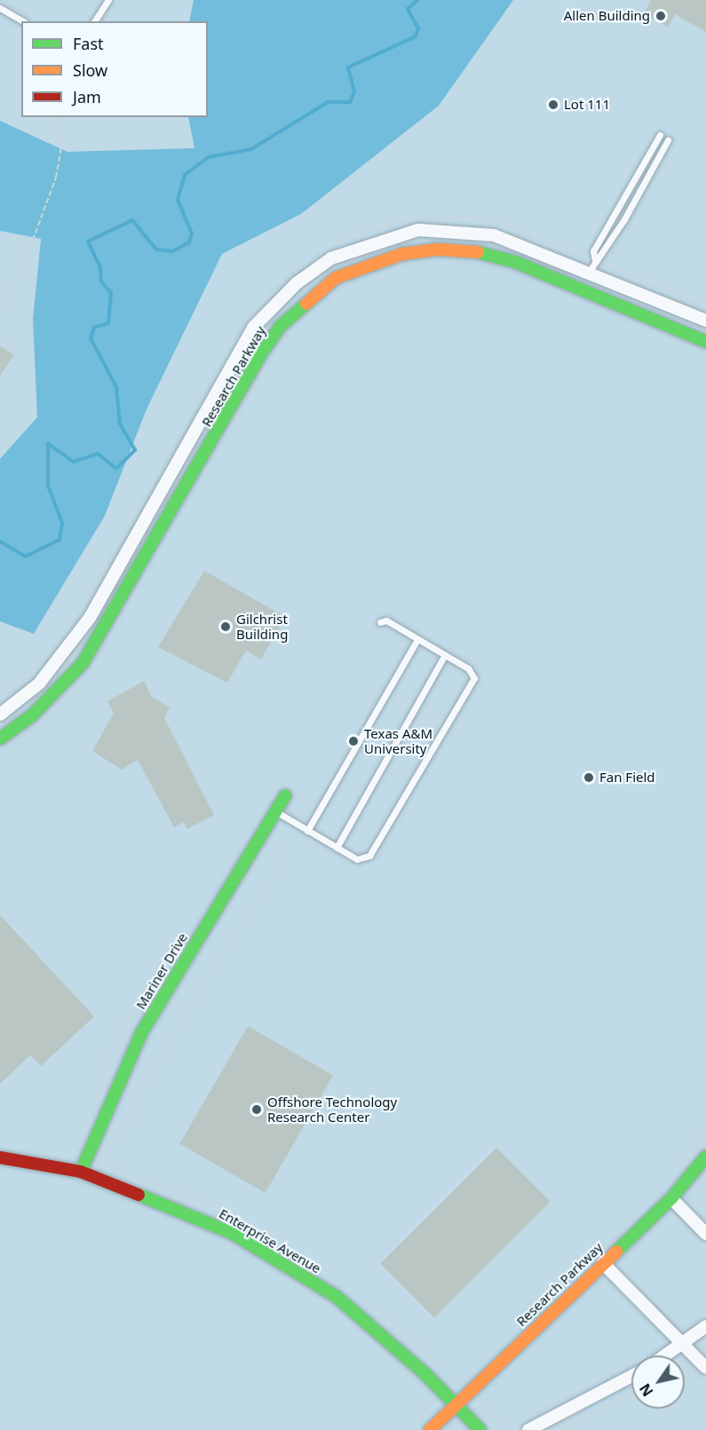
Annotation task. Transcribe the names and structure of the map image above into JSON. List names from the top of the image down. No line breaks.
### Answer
{"streets":{"street":["Research Parkway","Mariner Drive","Enterprise Avenue"]},"crossings":[["Research Parkway","Enterprise Avenue"],["Mariner Drive","Enterprise Avenue"]],"places":["Allen Building","Lot 111","Gilchrist Building","Texas A&M University","Fan Field","Offshore Technology Research Center"],"legend":["Fast","Slow","Jam"],"north":"bottom left"}
